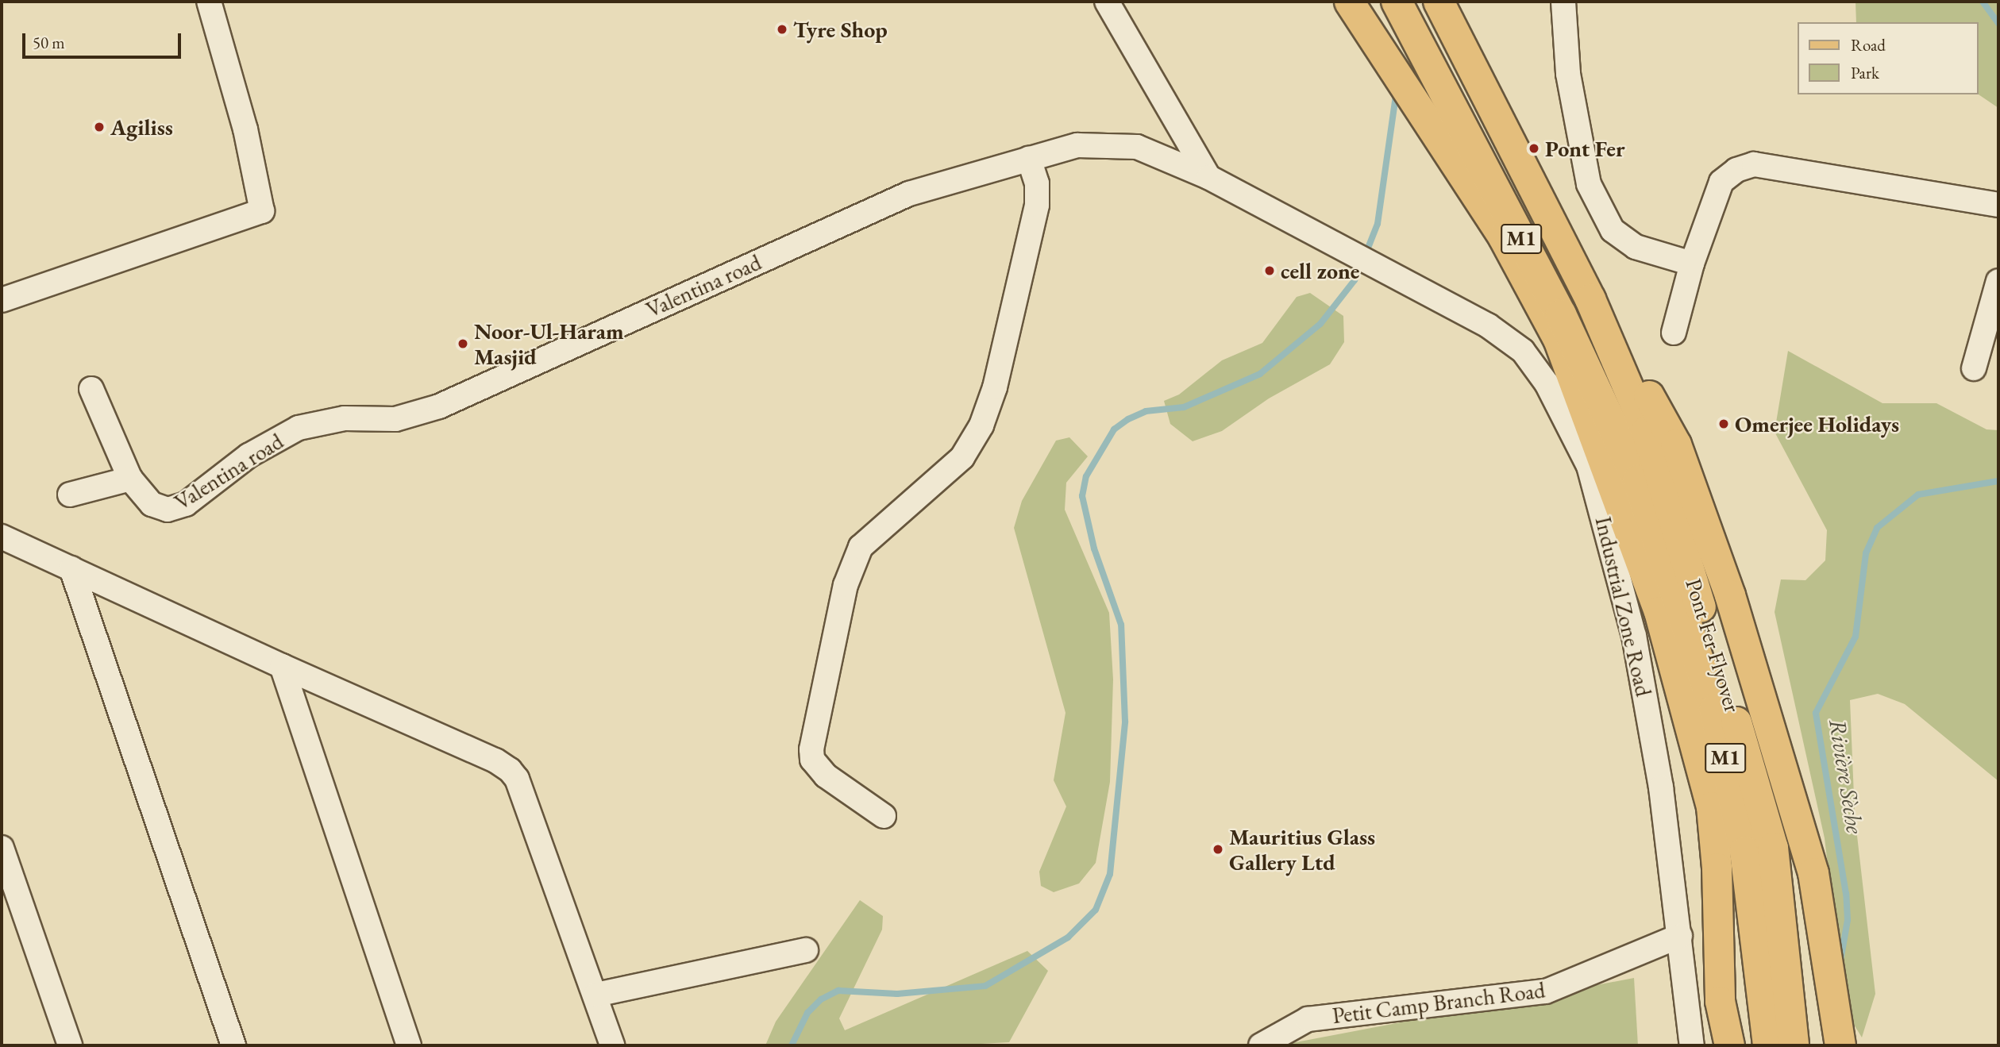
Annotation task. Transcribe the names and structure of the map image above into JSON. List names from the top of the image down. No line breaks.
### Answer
{"streets":{"highway":["M1","Pont Fer Flyover"],"street":["Valentina road","Industrial Zone Road","Petit Camp Branch Road"]},"crossings":[["M1","Pont Fer Flyover"],["Valentina road","Industrial Zone Road"],["Industrial Zone Road","Petit Camp Branch Road"]],"water":["Rivière Sèche"],"places":["Tyre Shop","Agiliss","Pont Fer","cell zone","Noor-Ul-Haram Masjid","Omerjee Holidays","Mauritius Glass Gallery Ltd"],"legend":["Road","Park"],"scale_bar":"50 m"}
